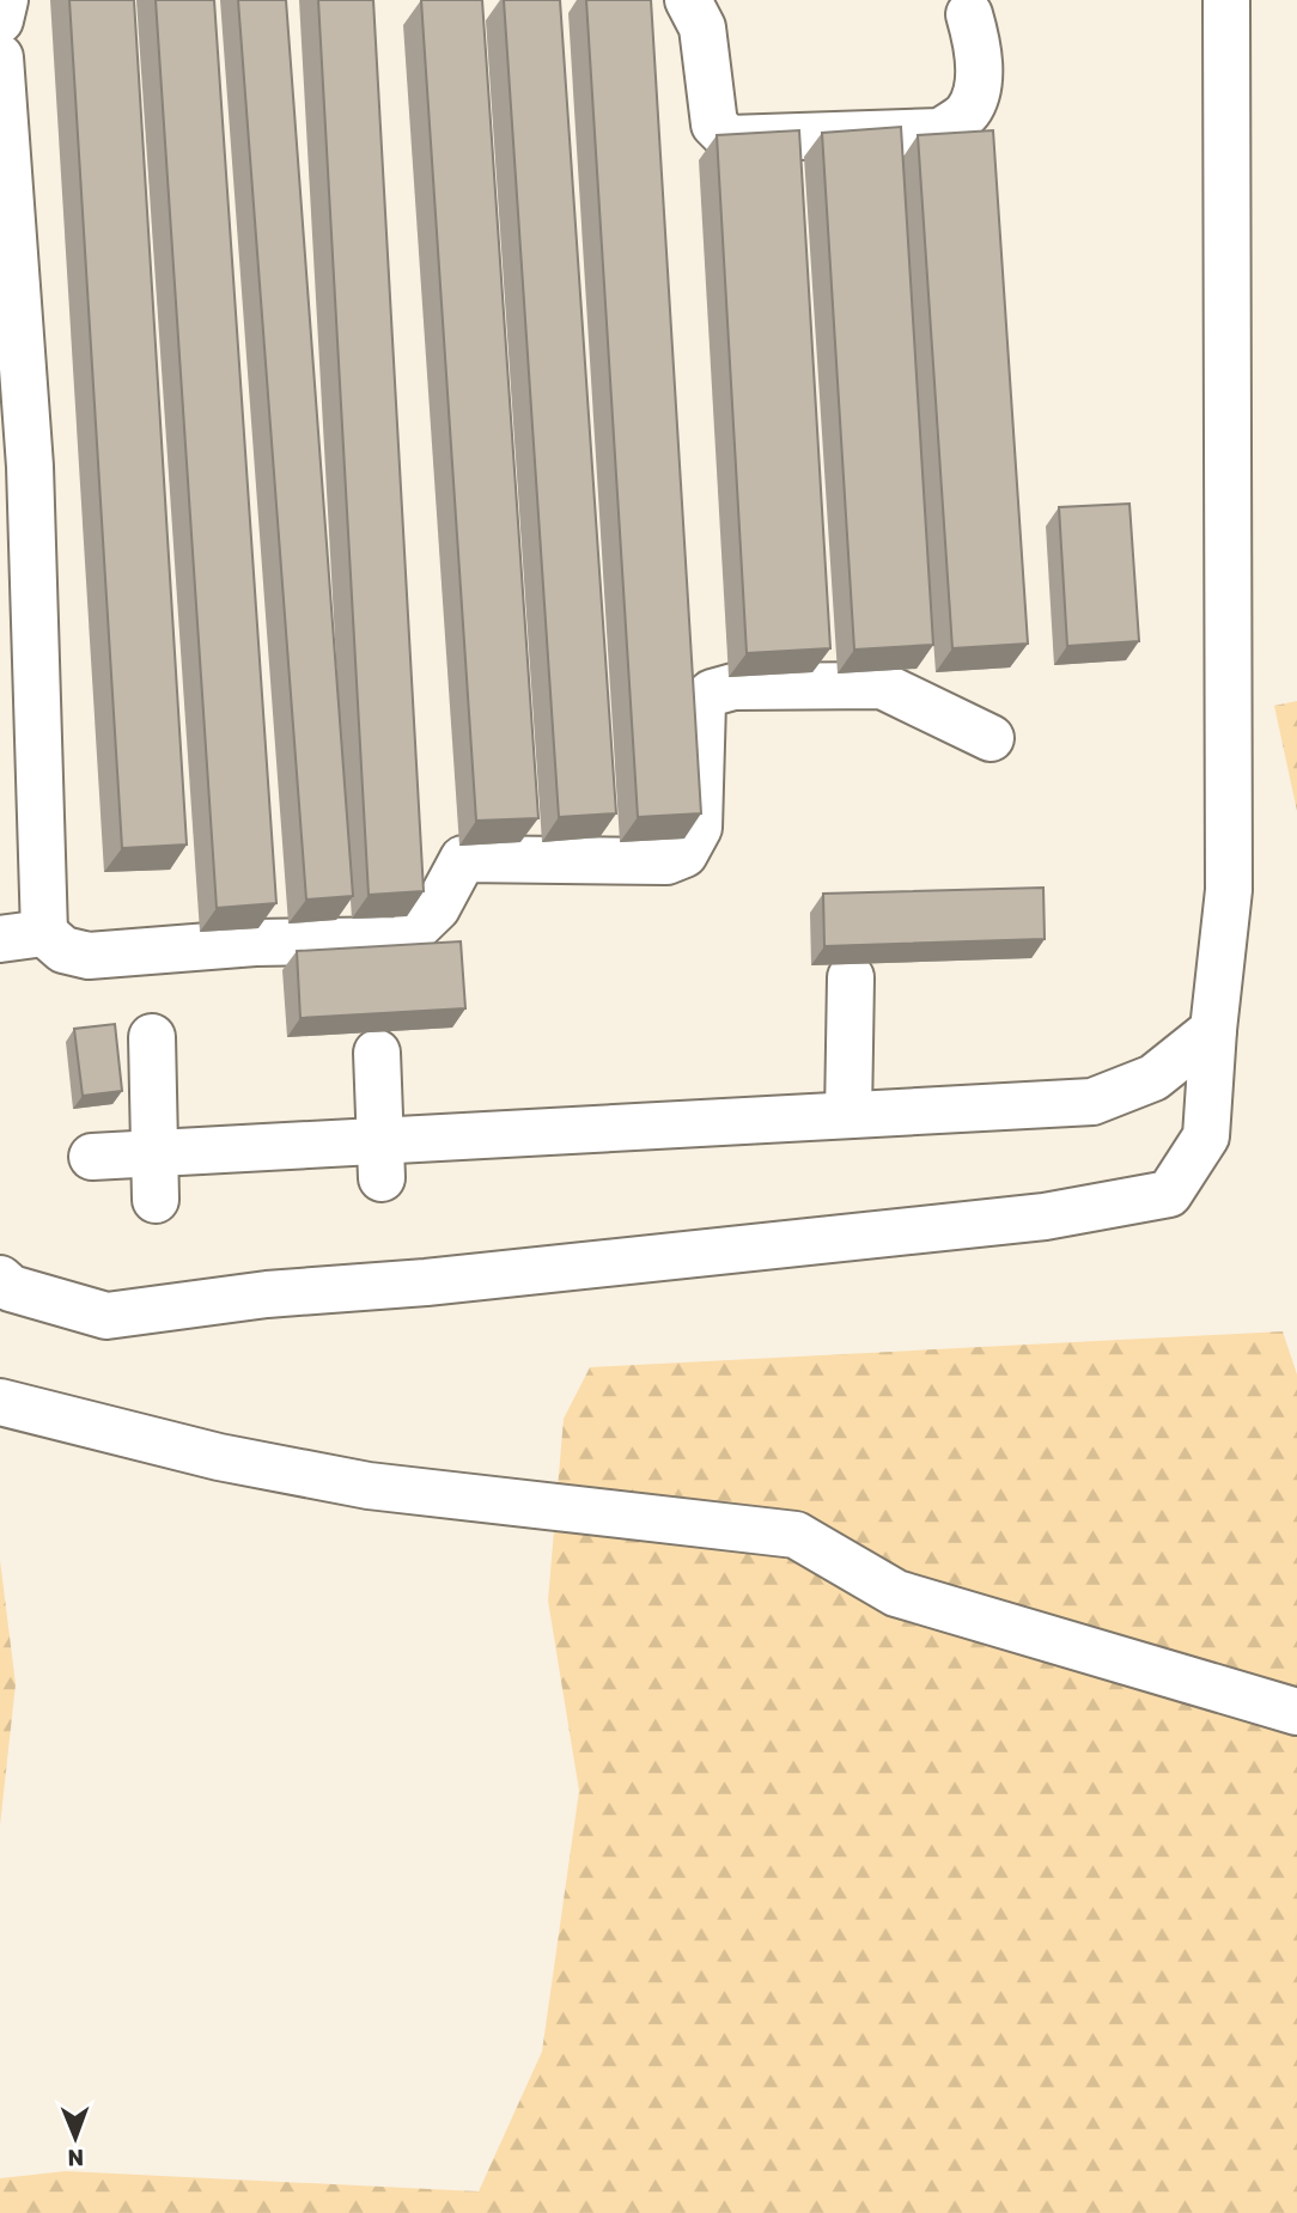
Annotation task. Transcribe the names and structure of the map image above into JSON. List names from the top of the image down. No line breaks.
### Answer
{"north":"bottom"}
